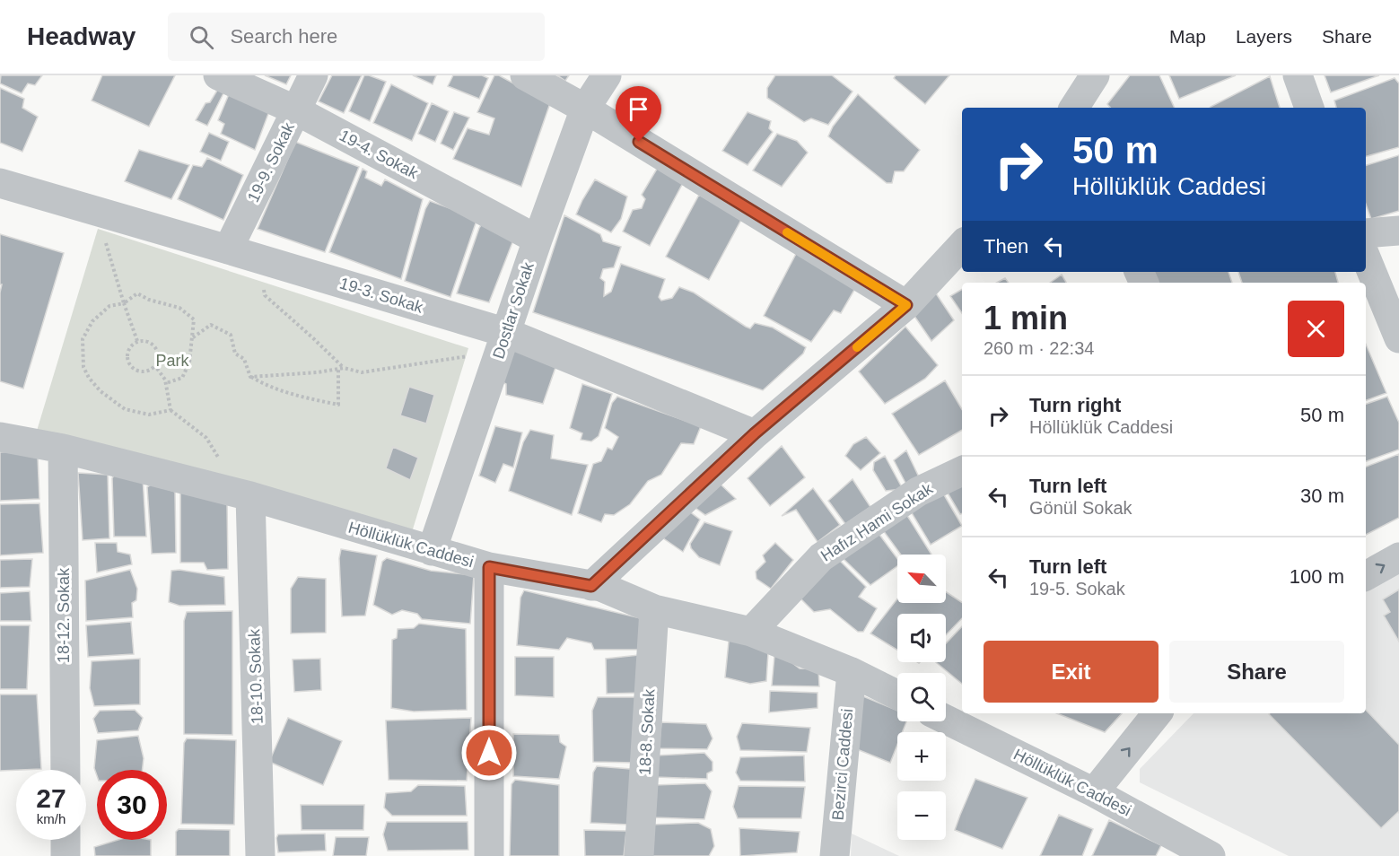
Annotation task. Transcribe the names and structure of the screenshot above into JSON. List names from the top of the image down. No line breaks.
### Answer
{"streets":{"street":["19-4. Sokak","19-9. Sokak","19-3. Sokak","Dostlar Sokak","Hafız Hami Sokak","Höllüklük Caddesi","18-12. Sokak","18-10. Sokak","18-8. Sokak","Bezirci Caddesi"]},"crossings":[["19-4. Sokak","19-9. Sokak"],["19-4. Sokak","Dostlar Sokak"],["19-9. Sokak","19-3. Sokak"],["19-3. Sokak","Dostlar Sokak"],["Dostlar Sokak","Höllüklük Caddesi"],["Hafız Hami Sokak","Höllüklük Caddesi"],["Höllüklük Caddesi","18-12. Sokak"],["Höllüklük Caddesi","18-10. Sokak"],["Höllüklük Caddesi","18-8. Sokak"],["Höllüklük Caddesi","Bezirci Caddesi"]],"parks":["Park"],"north":"top left","page":{"header":"Headway","search":"Search here","nav":["Map","Layers","Share"],"turn":["50 m","Höllüklük Caddesi"],"then":"Then","heading":["1 min","260 m · 22:34"],"list":[{"name":"Turn right","note":"Höllüklük Caddesi","value":"50 m"},{"name":"Turn left","note":"Gönül Sokak","value":"30 m"},{"name":"Turn left","note":"19-5. Sokak","value":"100 m"}],"map_buttons":["+","−"],"buttons":["Exit","Share"],"speed":"27 km/h","limit":"30"}}
